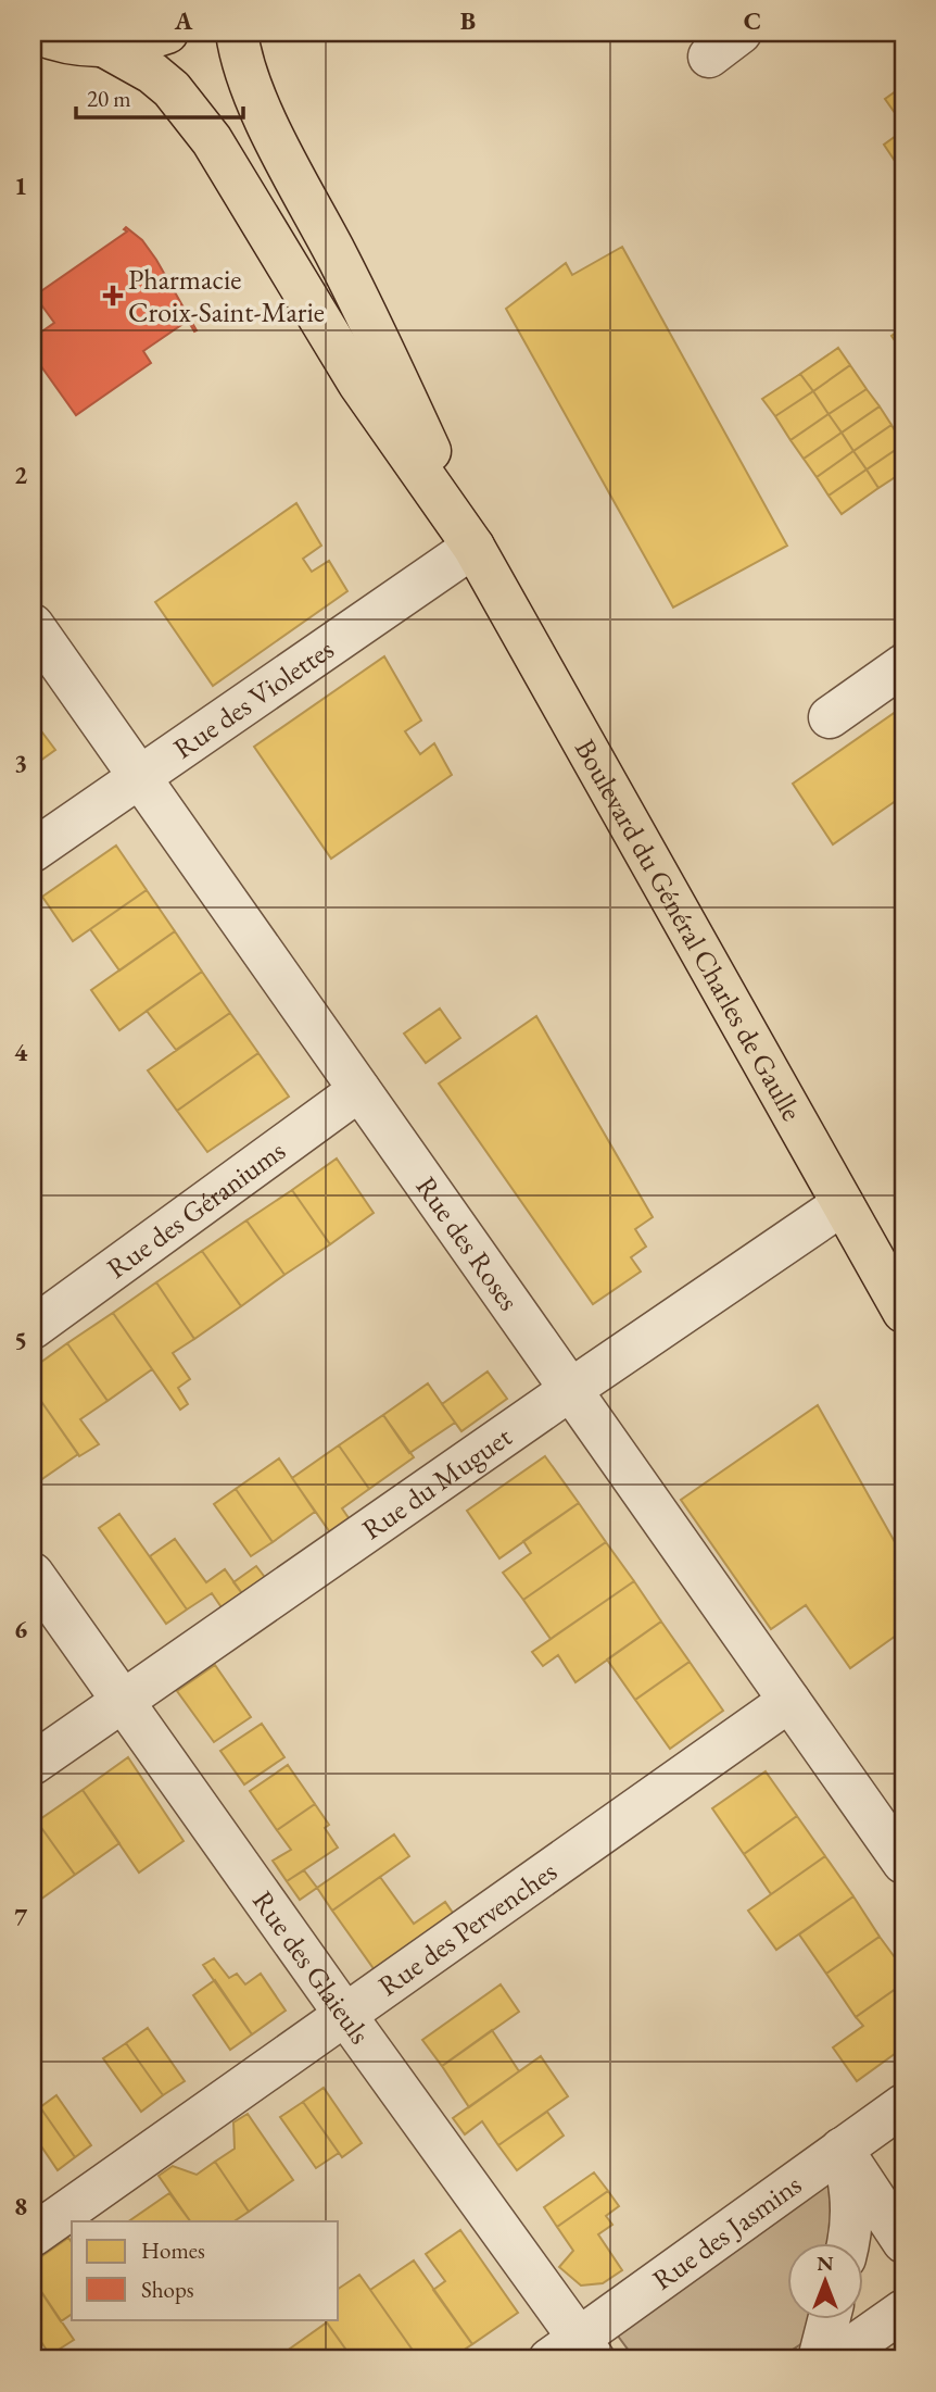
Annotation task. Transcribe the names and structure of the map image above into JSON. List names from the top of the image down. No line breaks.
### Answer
{"streets":{"main road":["Boulevard du Général Charles de Gaulle"],"street":["Rue des Violettes","Rue des Géraniums","Rue des Roses","Rue du Muguet","Rue des Pervenches","Rue des Glaieuls","Rue des Jasmins"]},"crossings":[["Rue des Violettes","Boulevard du Général Charles de Gaulle"],["Rue des Violettes","Rue des Roses"],["Boulevard du Général Charles de Gaulle","Rue du Muguet"],["Rue des Géraniums","Rue des Roses"],["Rue des Roses","Rue du Muguet"],["Rue des Roses","Rue des Pervenches"],["Rue du Muguet","Rue des Glaieuls"],["Rue des Pervenches","Rue des Glaieuls"],["Rue des Glaieuls","Rue des Jasmins"]],"places":{"health":["Pharmacie Croix-Saint-Marie"]},"legend":["Homes","Shops"],"scale_bar":"20 m","north":"top","grid":{"columns":["A","B","C"],"rows":["1","2","3","4","5","6","7","8"]}}
